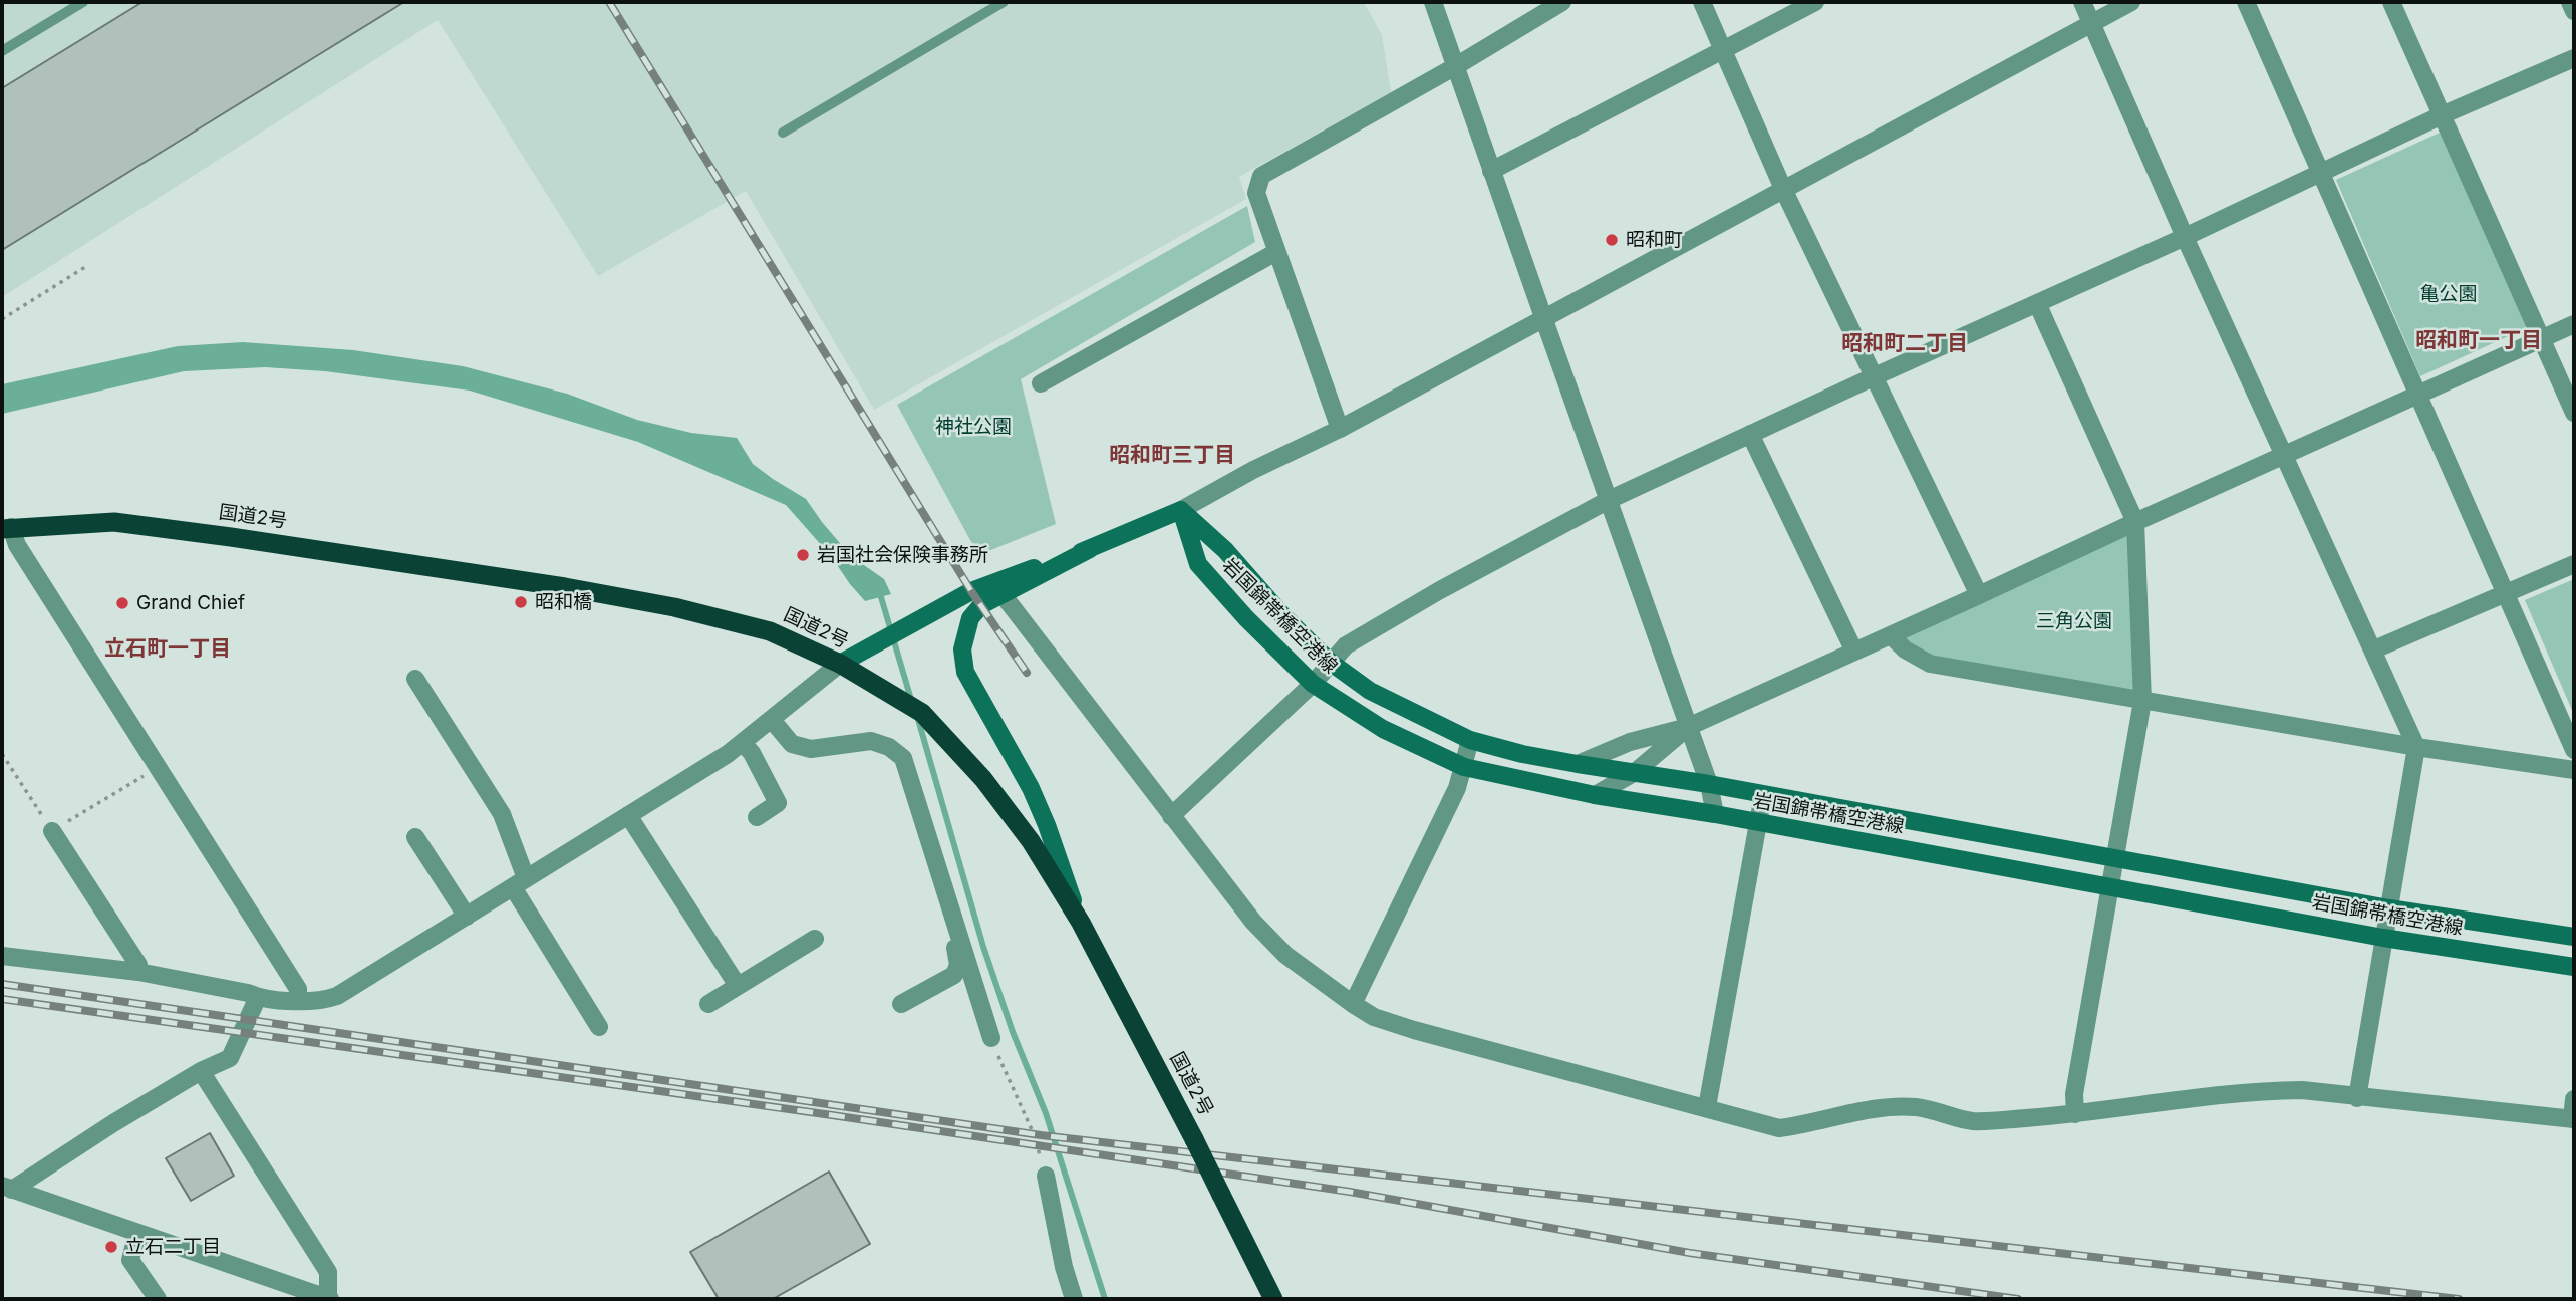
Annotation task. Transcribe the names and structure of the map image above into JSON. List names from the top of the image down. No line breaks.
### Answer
{"streets":{"highway":["国道2号"],"main road":["岩国錦帯橋空港線"]},"districts":["昭和町一丁目","昭和町二丁目","昭和町三丁目","立石町一丁目"],"parks":["亀公園","神社公園","三角公園"],"places":["昭和町","岩国社会保険事務所","昭和橋","Grand Chief","立石二丁目"]}
